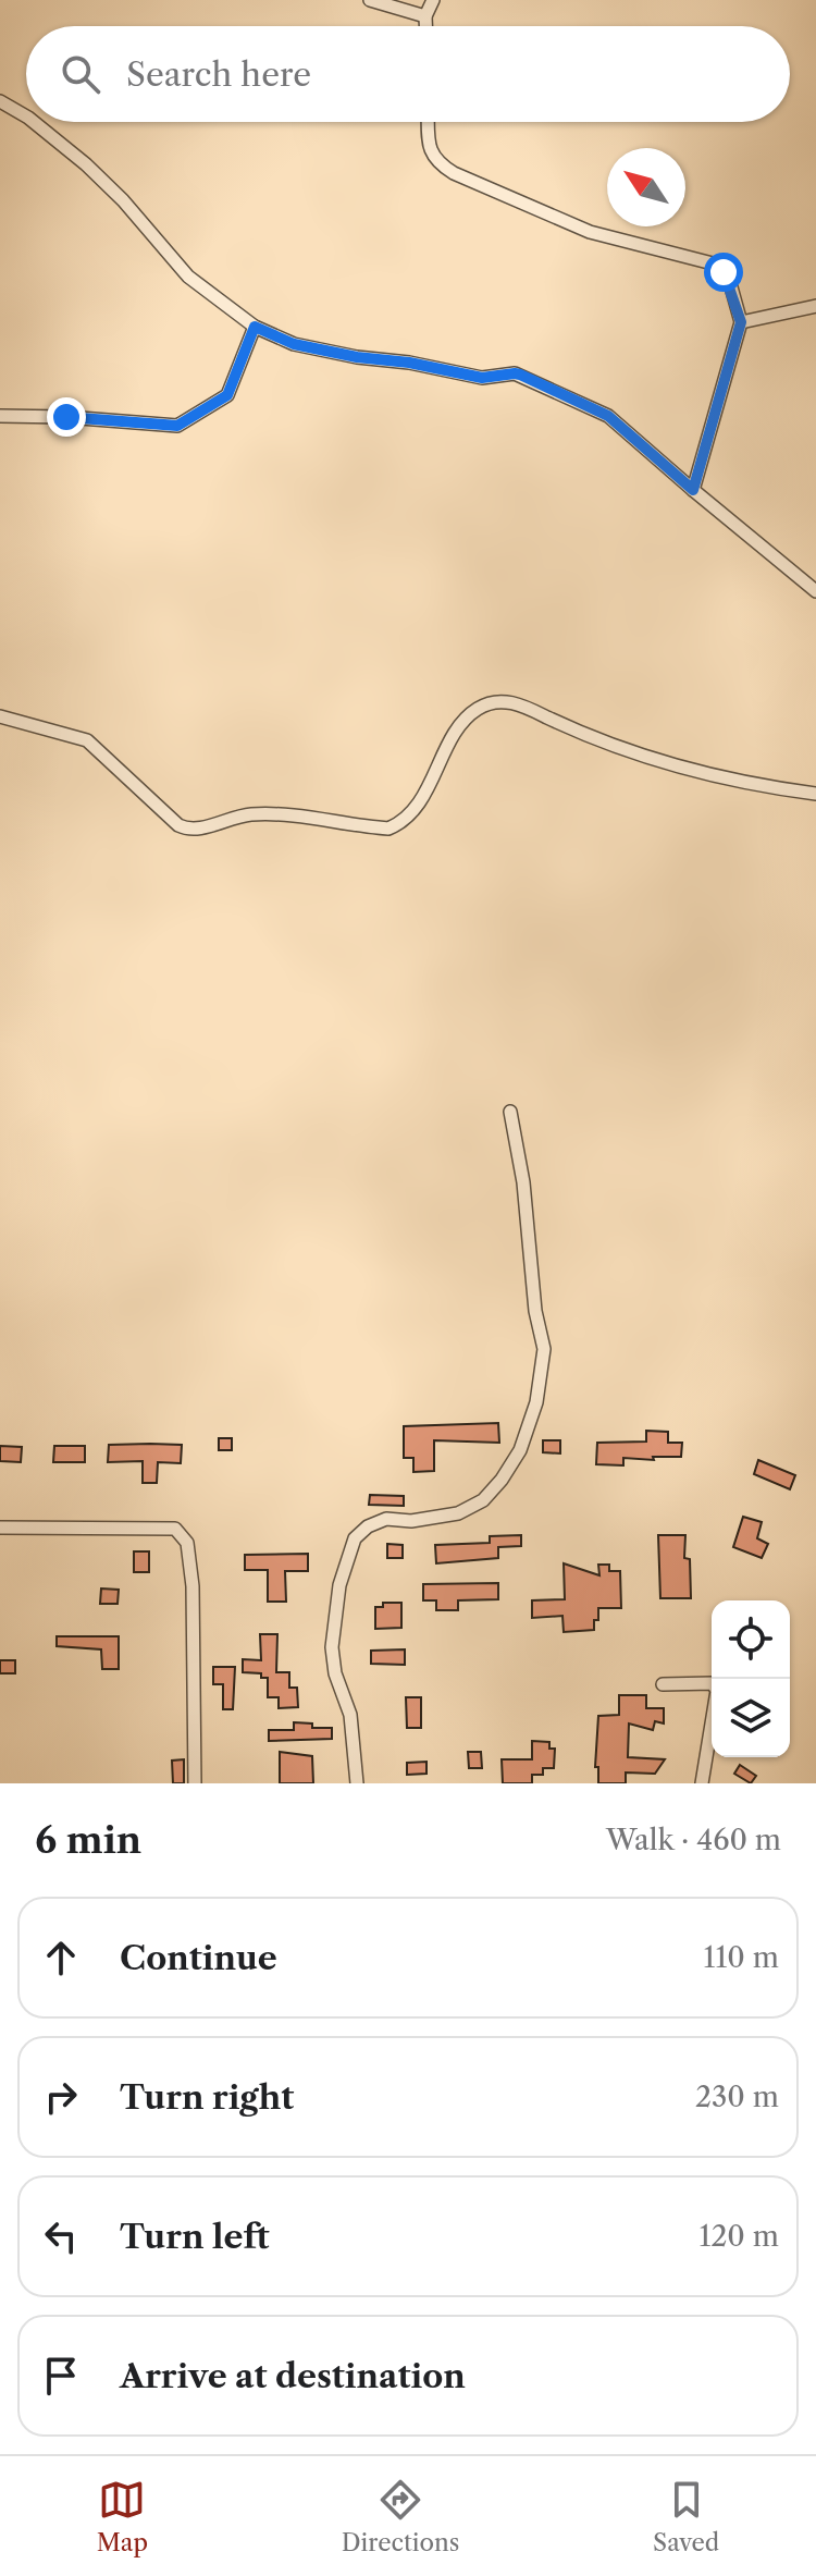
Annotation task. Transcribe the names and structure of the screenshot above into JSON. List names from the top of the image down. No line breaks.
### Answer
{"north":"top left","page":{"search":"Search here","heading":["6 min","Walk · 460 m"],"list":[["Continue","110 m"],["Turn right","230 m"],["Turn left","120 m"],"Arrive at destination"],"nav":["Map","Directions","Saved"]}}
